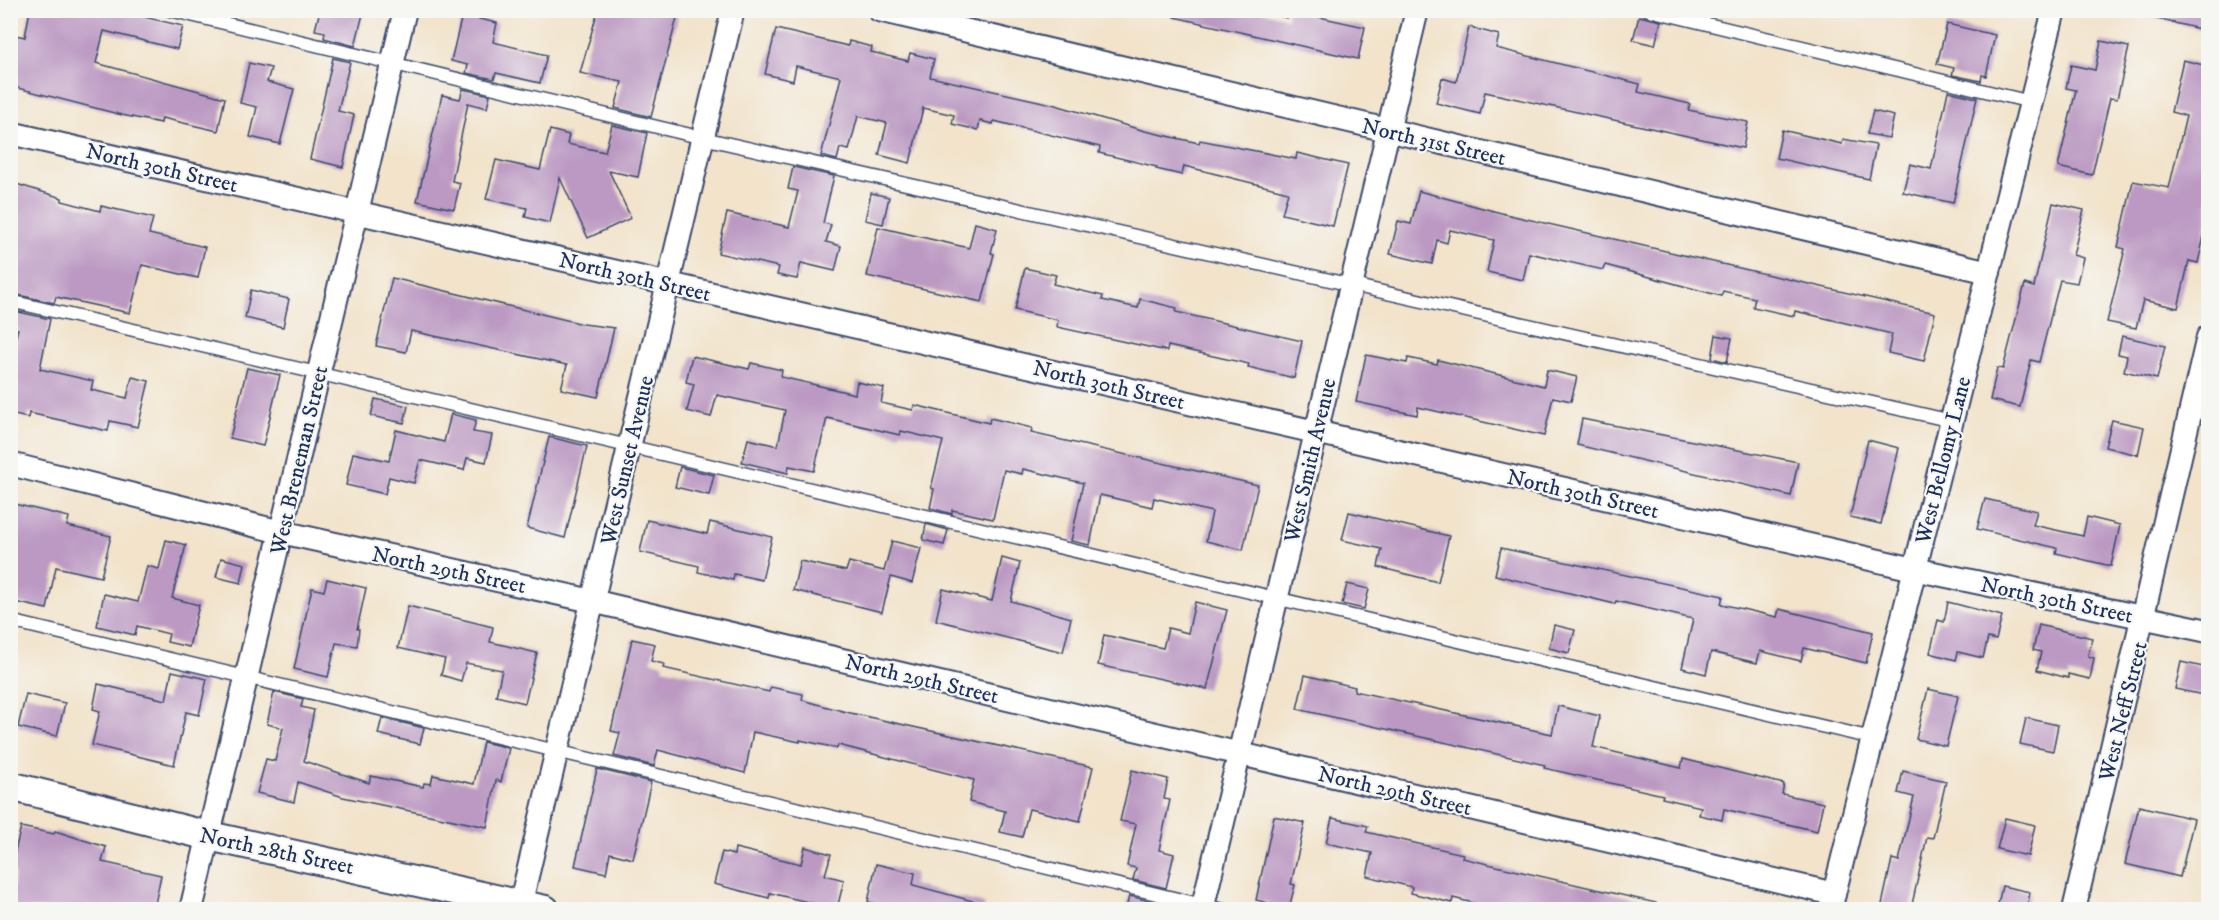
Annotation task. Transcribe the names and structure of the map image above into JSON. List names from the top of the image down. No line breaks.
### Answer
{"streets":{"street":["North 31st Street","North 30th Street","West Breneman Street","West Sunset Avenue","West Smith Avenue","West Bellomy Lane","North 29th Street","West Neff Street","North 28th Street"]},"crossings":[["North 31st Street","West Smith Avenue"],["North 31st Street","West Bellomy Lane"],["North 30th Street","West Breneman Street"],["North 30th Street","West Sunset Avenue"],["North 30th Street","West Smith Avenue"],["North 30th Street","West Bellomy Lane"],["North 30th Street","West Neff Street"],["West Breneman Street","North 29th Street"],["West Breneman Street","North 28th Street"],["West Sunset Avenue","North 29th Street"],["West Sunset Avenue","North 28th Street"],["West Smith Avenue","North 29th Street"],["West Bellomy Lane","North 29th Street"]]}
